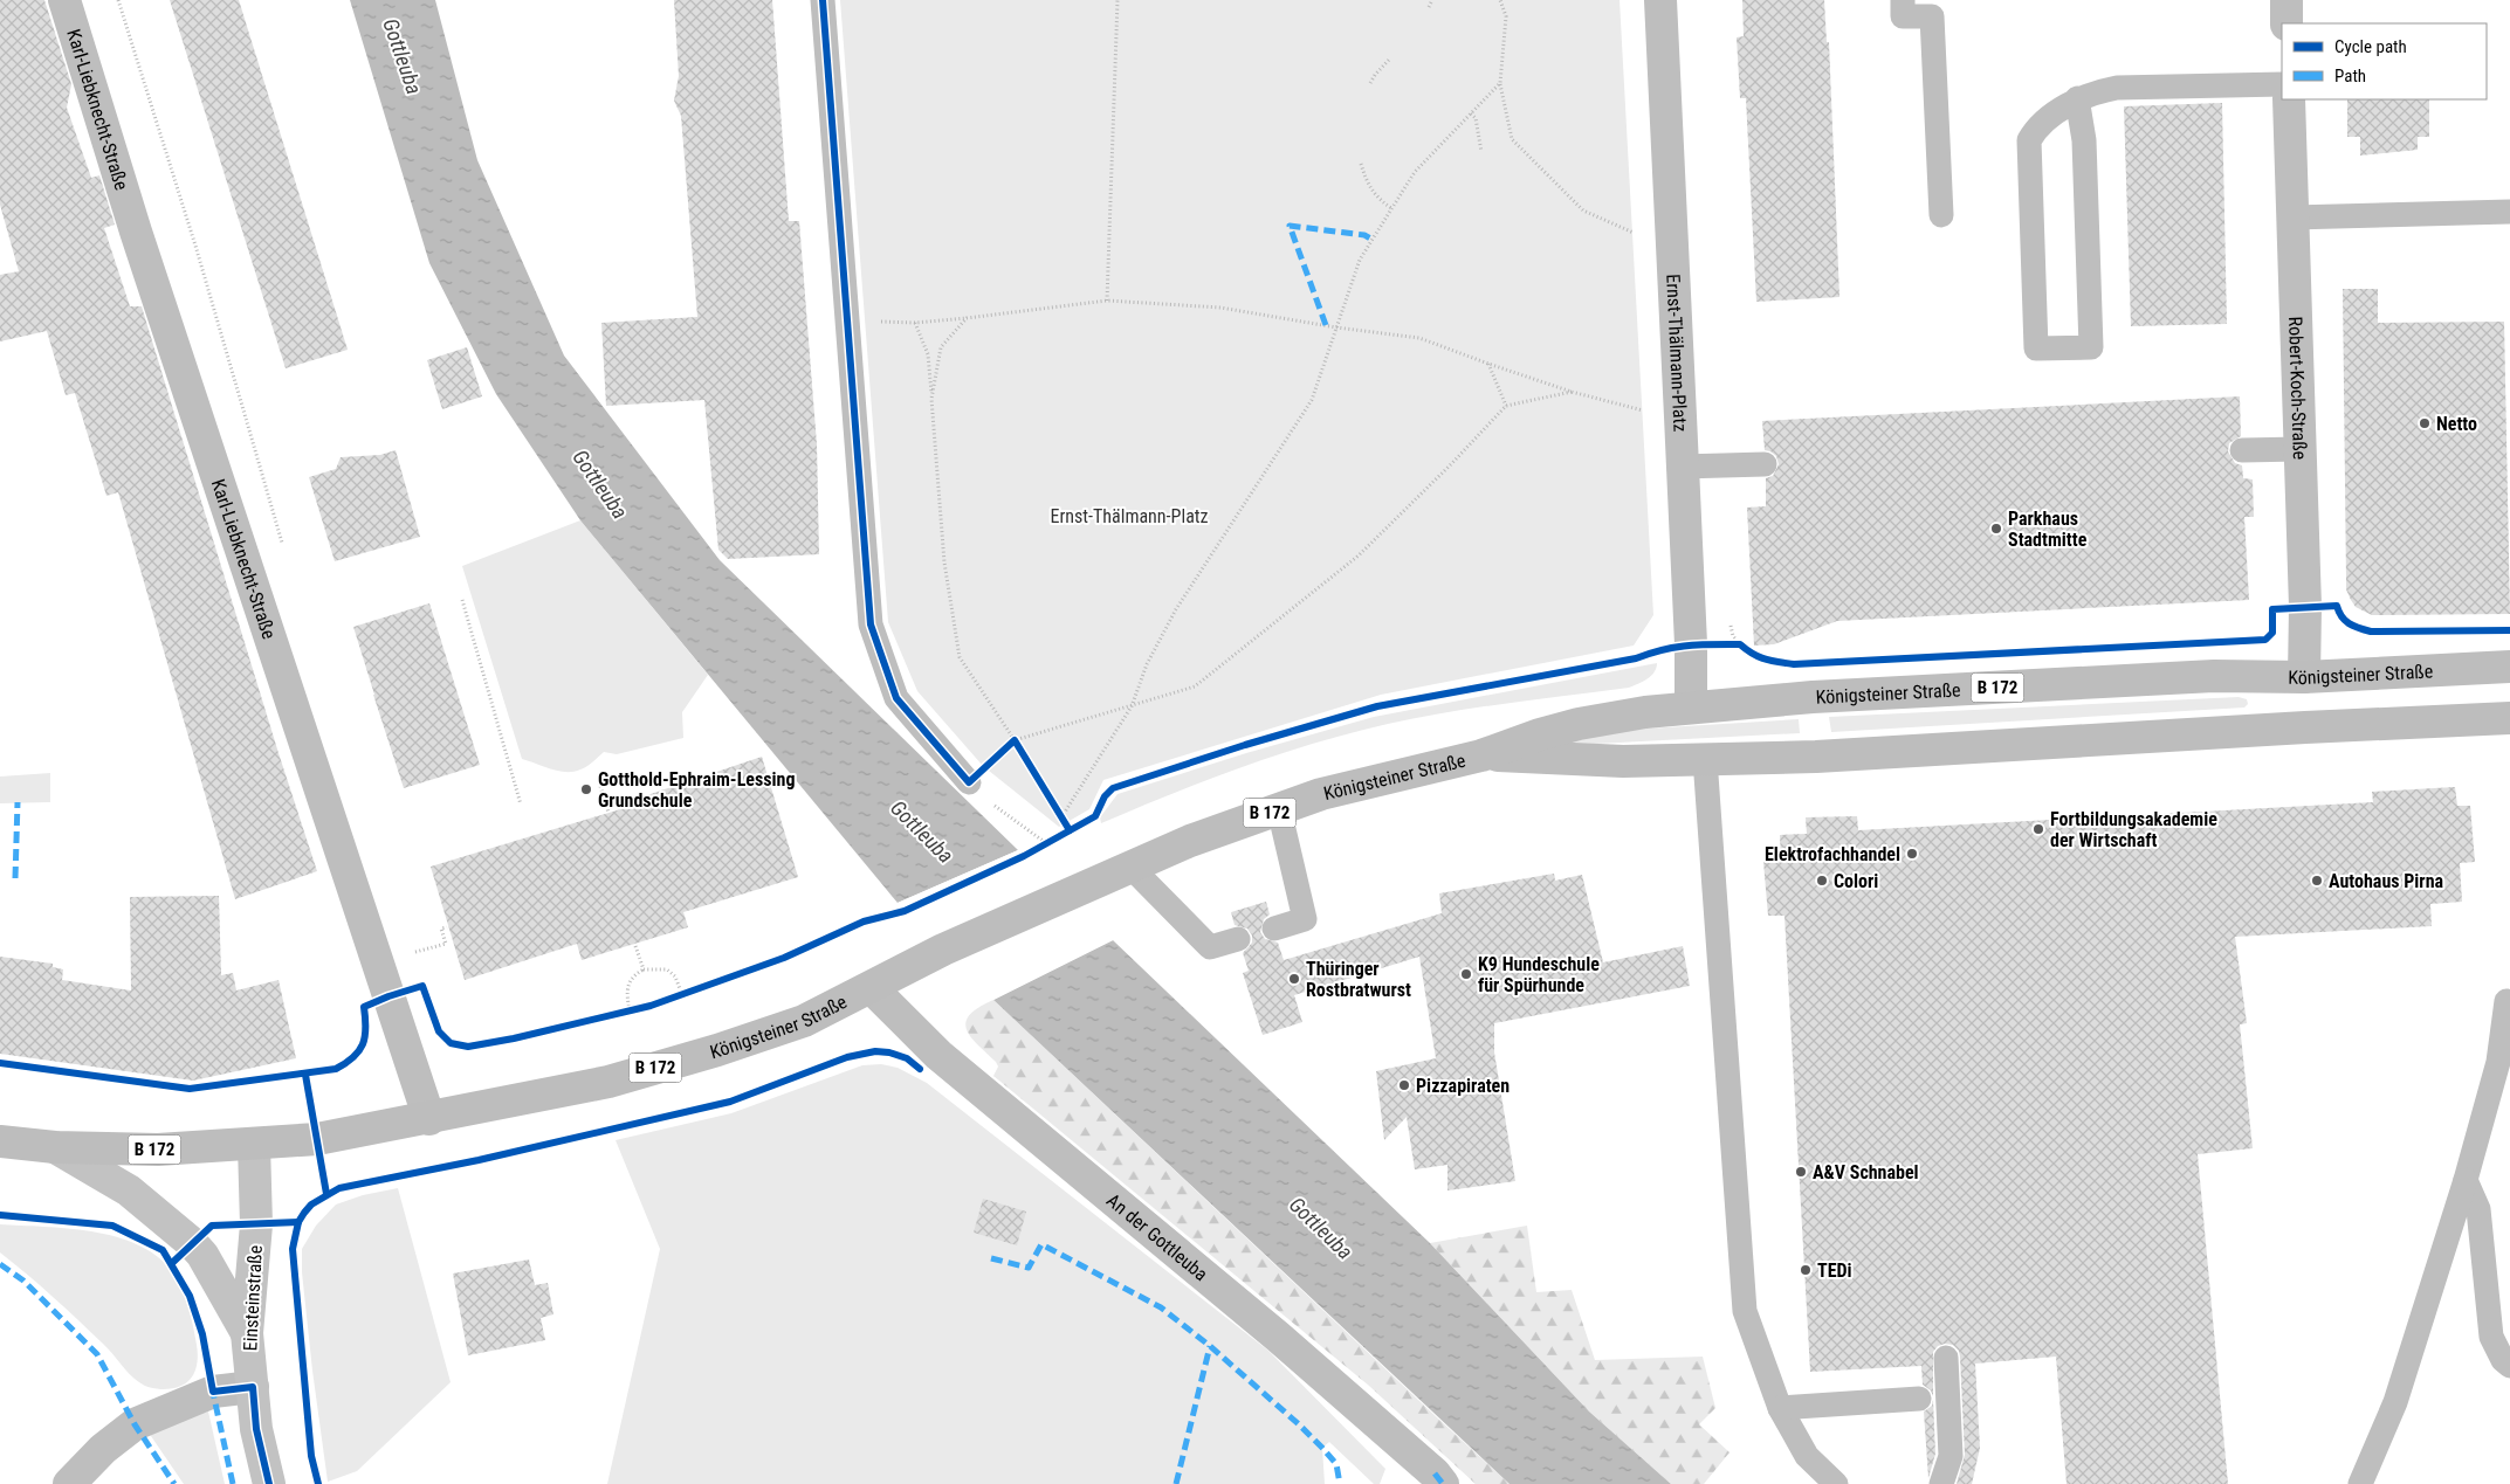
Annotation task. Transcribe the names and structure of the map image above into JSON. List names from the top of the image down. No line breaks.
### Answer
{"streets":{"main road":["Königsteiner Straße","B 172","Einsteinstraße"],"street":["Karl-Liebknecht-Straße","Ernst-Thälmann-Platz","Robert-Koch-Straße","An der Gottleuba"]},"crossings":[["Karl-Liebknecht-Straße","Königsteiner Straße"],["Ernst-Thälmann-Platz","Königsteiner Straße"],["Robert-Koch-Straße","Königsteiner Straße"],["Königsteiner Straße","An der Gottleuba"],["Königsteiner Straße","Einsteinstraße"]],"water":["Gottleuba"],"parks":["Ernst-Thälmann-Platz"],"places":["Netto","Parkhaus Stadtmitte","Gotthold-Ephraim-Lessing Grundschule","Fortbildungsakademie der Wirtschaft","Elektrofachhandel","Colori","Autohaus Pirna","K9 Hundeschule für Spürhunde","Thüringer Rostbratwurst","Pizzapiraten","A&V Schnabel","TEDi"],"legend":["Cycle path","Path"]}
